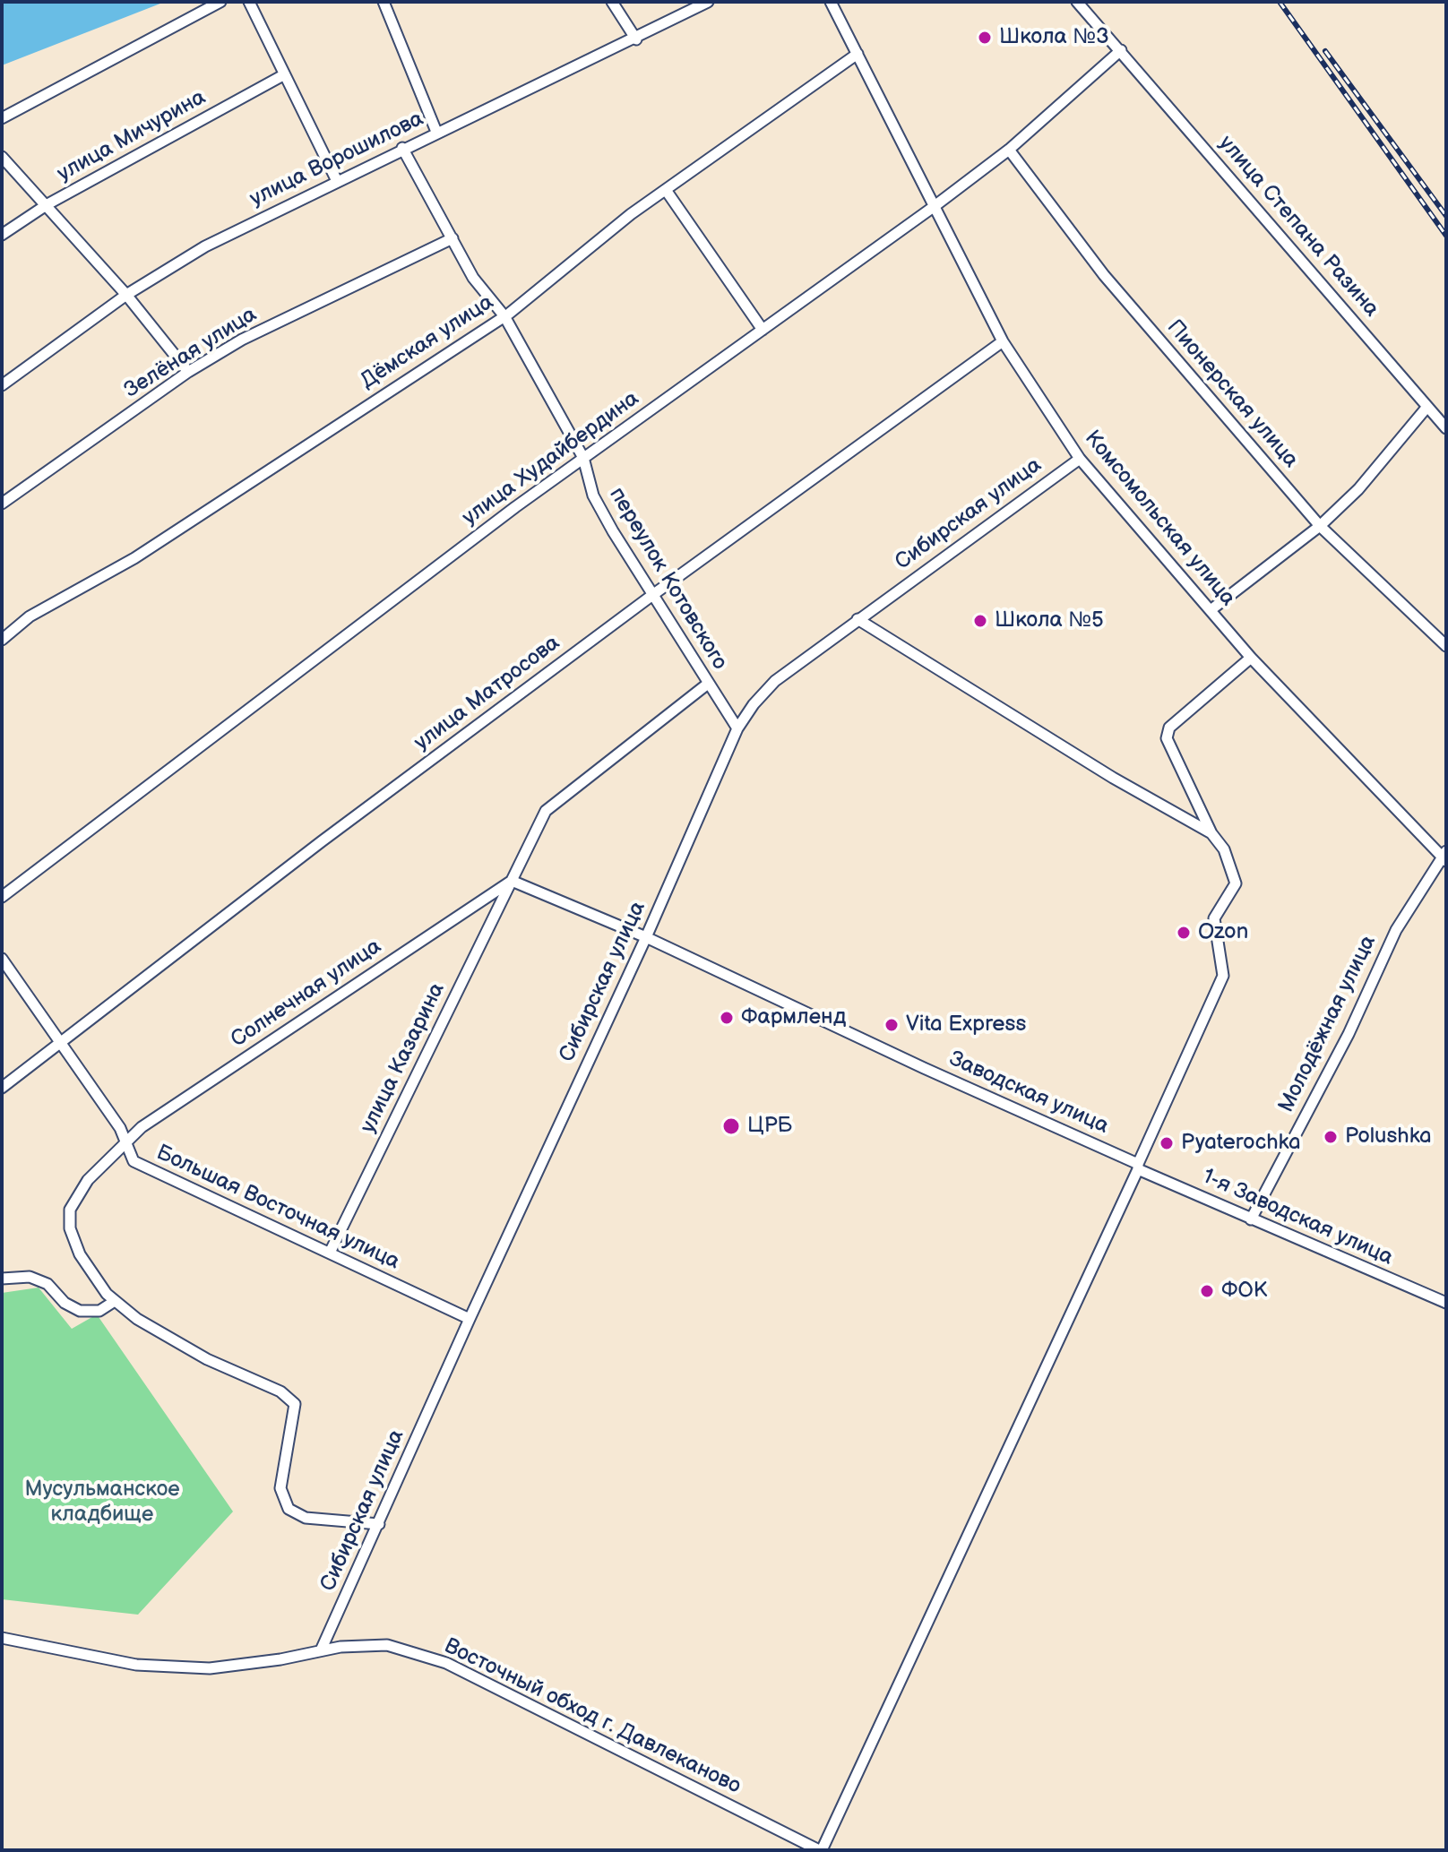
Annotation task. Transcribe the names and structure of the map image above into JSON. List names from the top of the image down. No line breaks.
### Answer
{"streets":{"street":["улица Мичурина","улица Ворошилова","улица Степана Разина","Дёмская улица","Зелёная улица","Пионерская улица","улица Худайбердина","Сибирская улица","Комсомольская улица","переулок Котовского","улица Матросова","Солнечная улица","Молодёжная улица","улица Казарина","Заводская улица","Большая Восточная улица","1-я Заводская улица","Восточный обход г. Давлеканово"]},"crossings":[["улица Ворошилова","переулок Котовского"],["улица Степана Разина","улица Худайбердина"],["Дёмская улица","Комсомольская улица"],["Дёмская улица","переулок Котовского"],["Зелёная улица","переулок Котовского"],["Пионерская улица","улица Худайбердина"],["улица Худайбердина","Комсомольская улица"],["улица Худайбердина","переулок Котовского"],["Сибирская улица","Комсомольская улица"],["Сибирская улица","переулок Котовского"],["Сибирская улица","Заводская улица"],["Сибирская улица","Большая Восточная улица"],["Сибирская улица","Восточный обход г. Давлеканово"],["Комсомольская улица","улица Матросова"],["Комсомольская улица","Молодёжная улица"],["переулок Котовского","улица Матросова"],["переулок Котовского","улица Казарина"],["улица Матросова","Большая Восточная улица"],["Солнечная улица","улица Казарина"],["Солнечная улица","Заводская улица"],["Солнечная улица","Большая Восточная улица"],["Молодёжная улица","1-я Заводская улица"],["улица Казарина","Заводская улица"],["улица Казарина","Большая Восточная улица"],["Заводская улица","1-я Заводская улица"]],"parks":["Мусульманское кладбище"],"places":["Школа №3","Школа №5","Ozon","Фармленд","Vita Express","ЦРБ","Polushka","Pyaterochka","ФОК"]}
